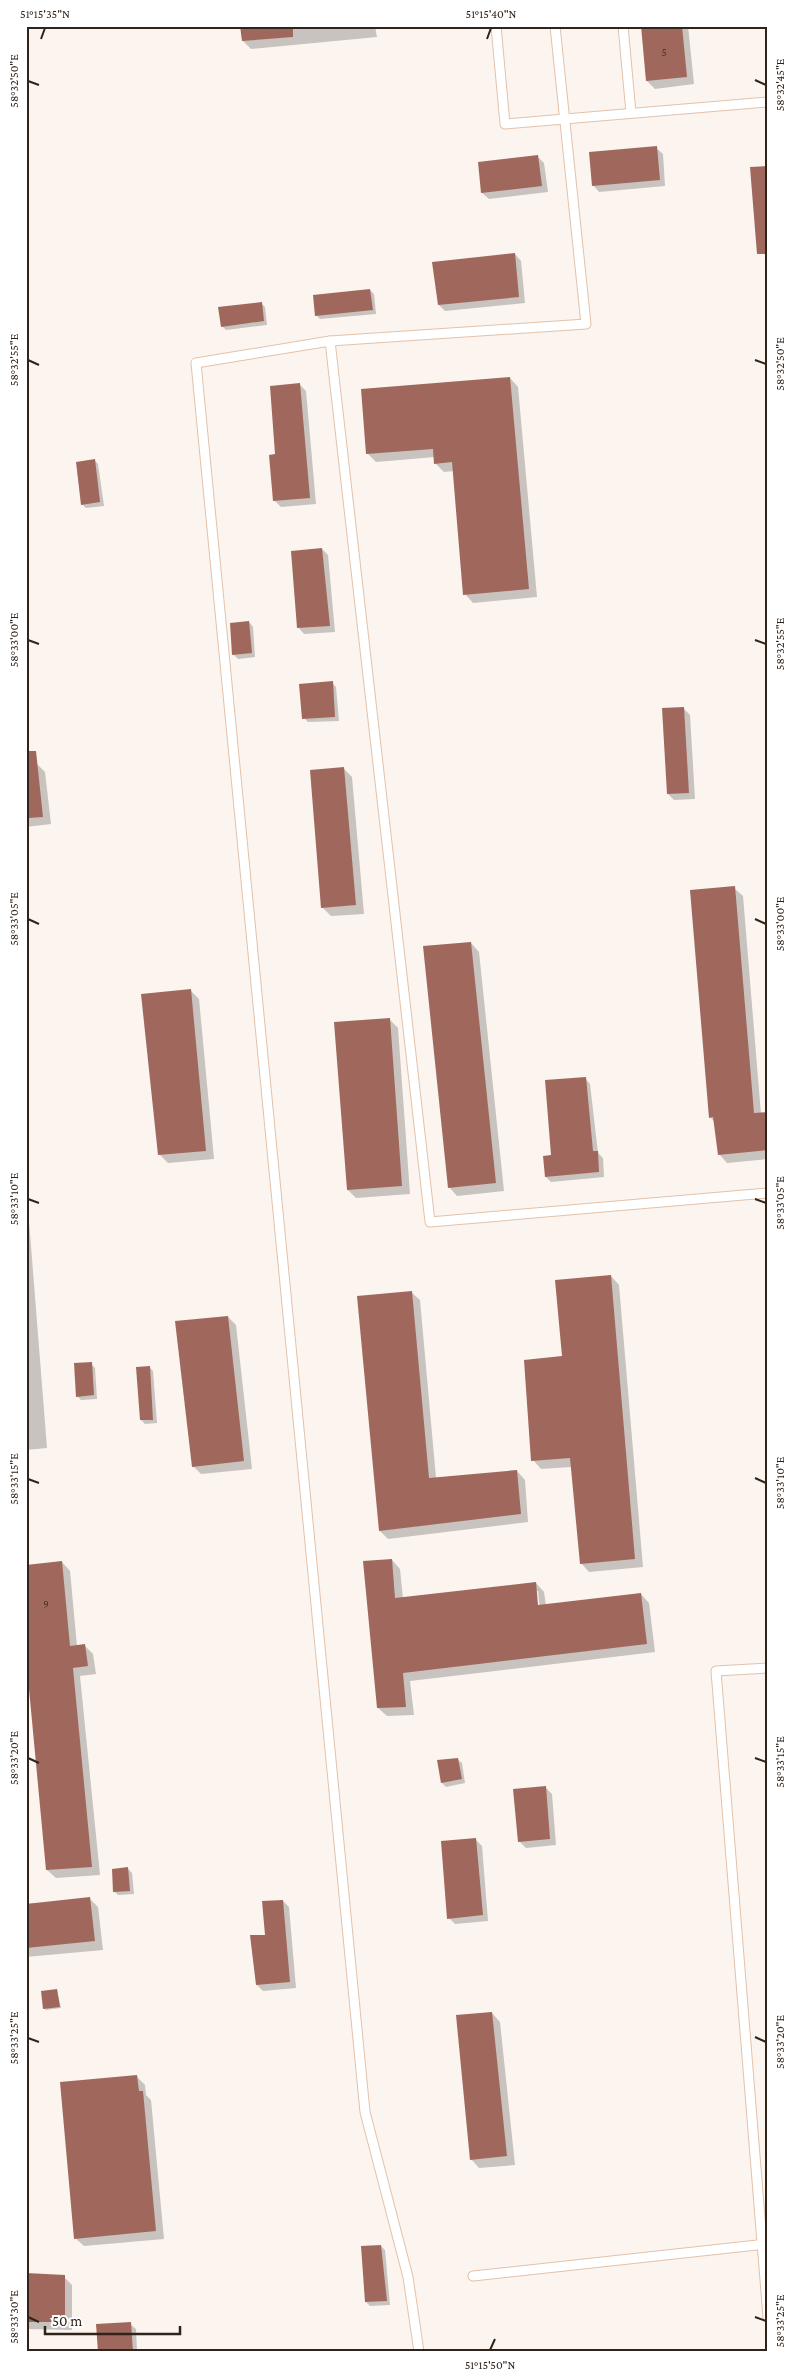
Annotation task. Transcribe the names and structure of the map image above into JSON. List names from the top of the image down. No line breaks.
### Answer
{"house_numbers":["5","9"],"scale_bar":"50 m","coordinates":["51°15'35\"N","51°15'40\"N","58°32'50\"E","58°32'45\"E","58°32'55\"E","58°33'00\"E","58°33'05\"E","58°33'10\"E","58°33'15\"E","58°33'20\"E","58°33'25\"E","58°33'30\"E","51°15'50\"N"]}
